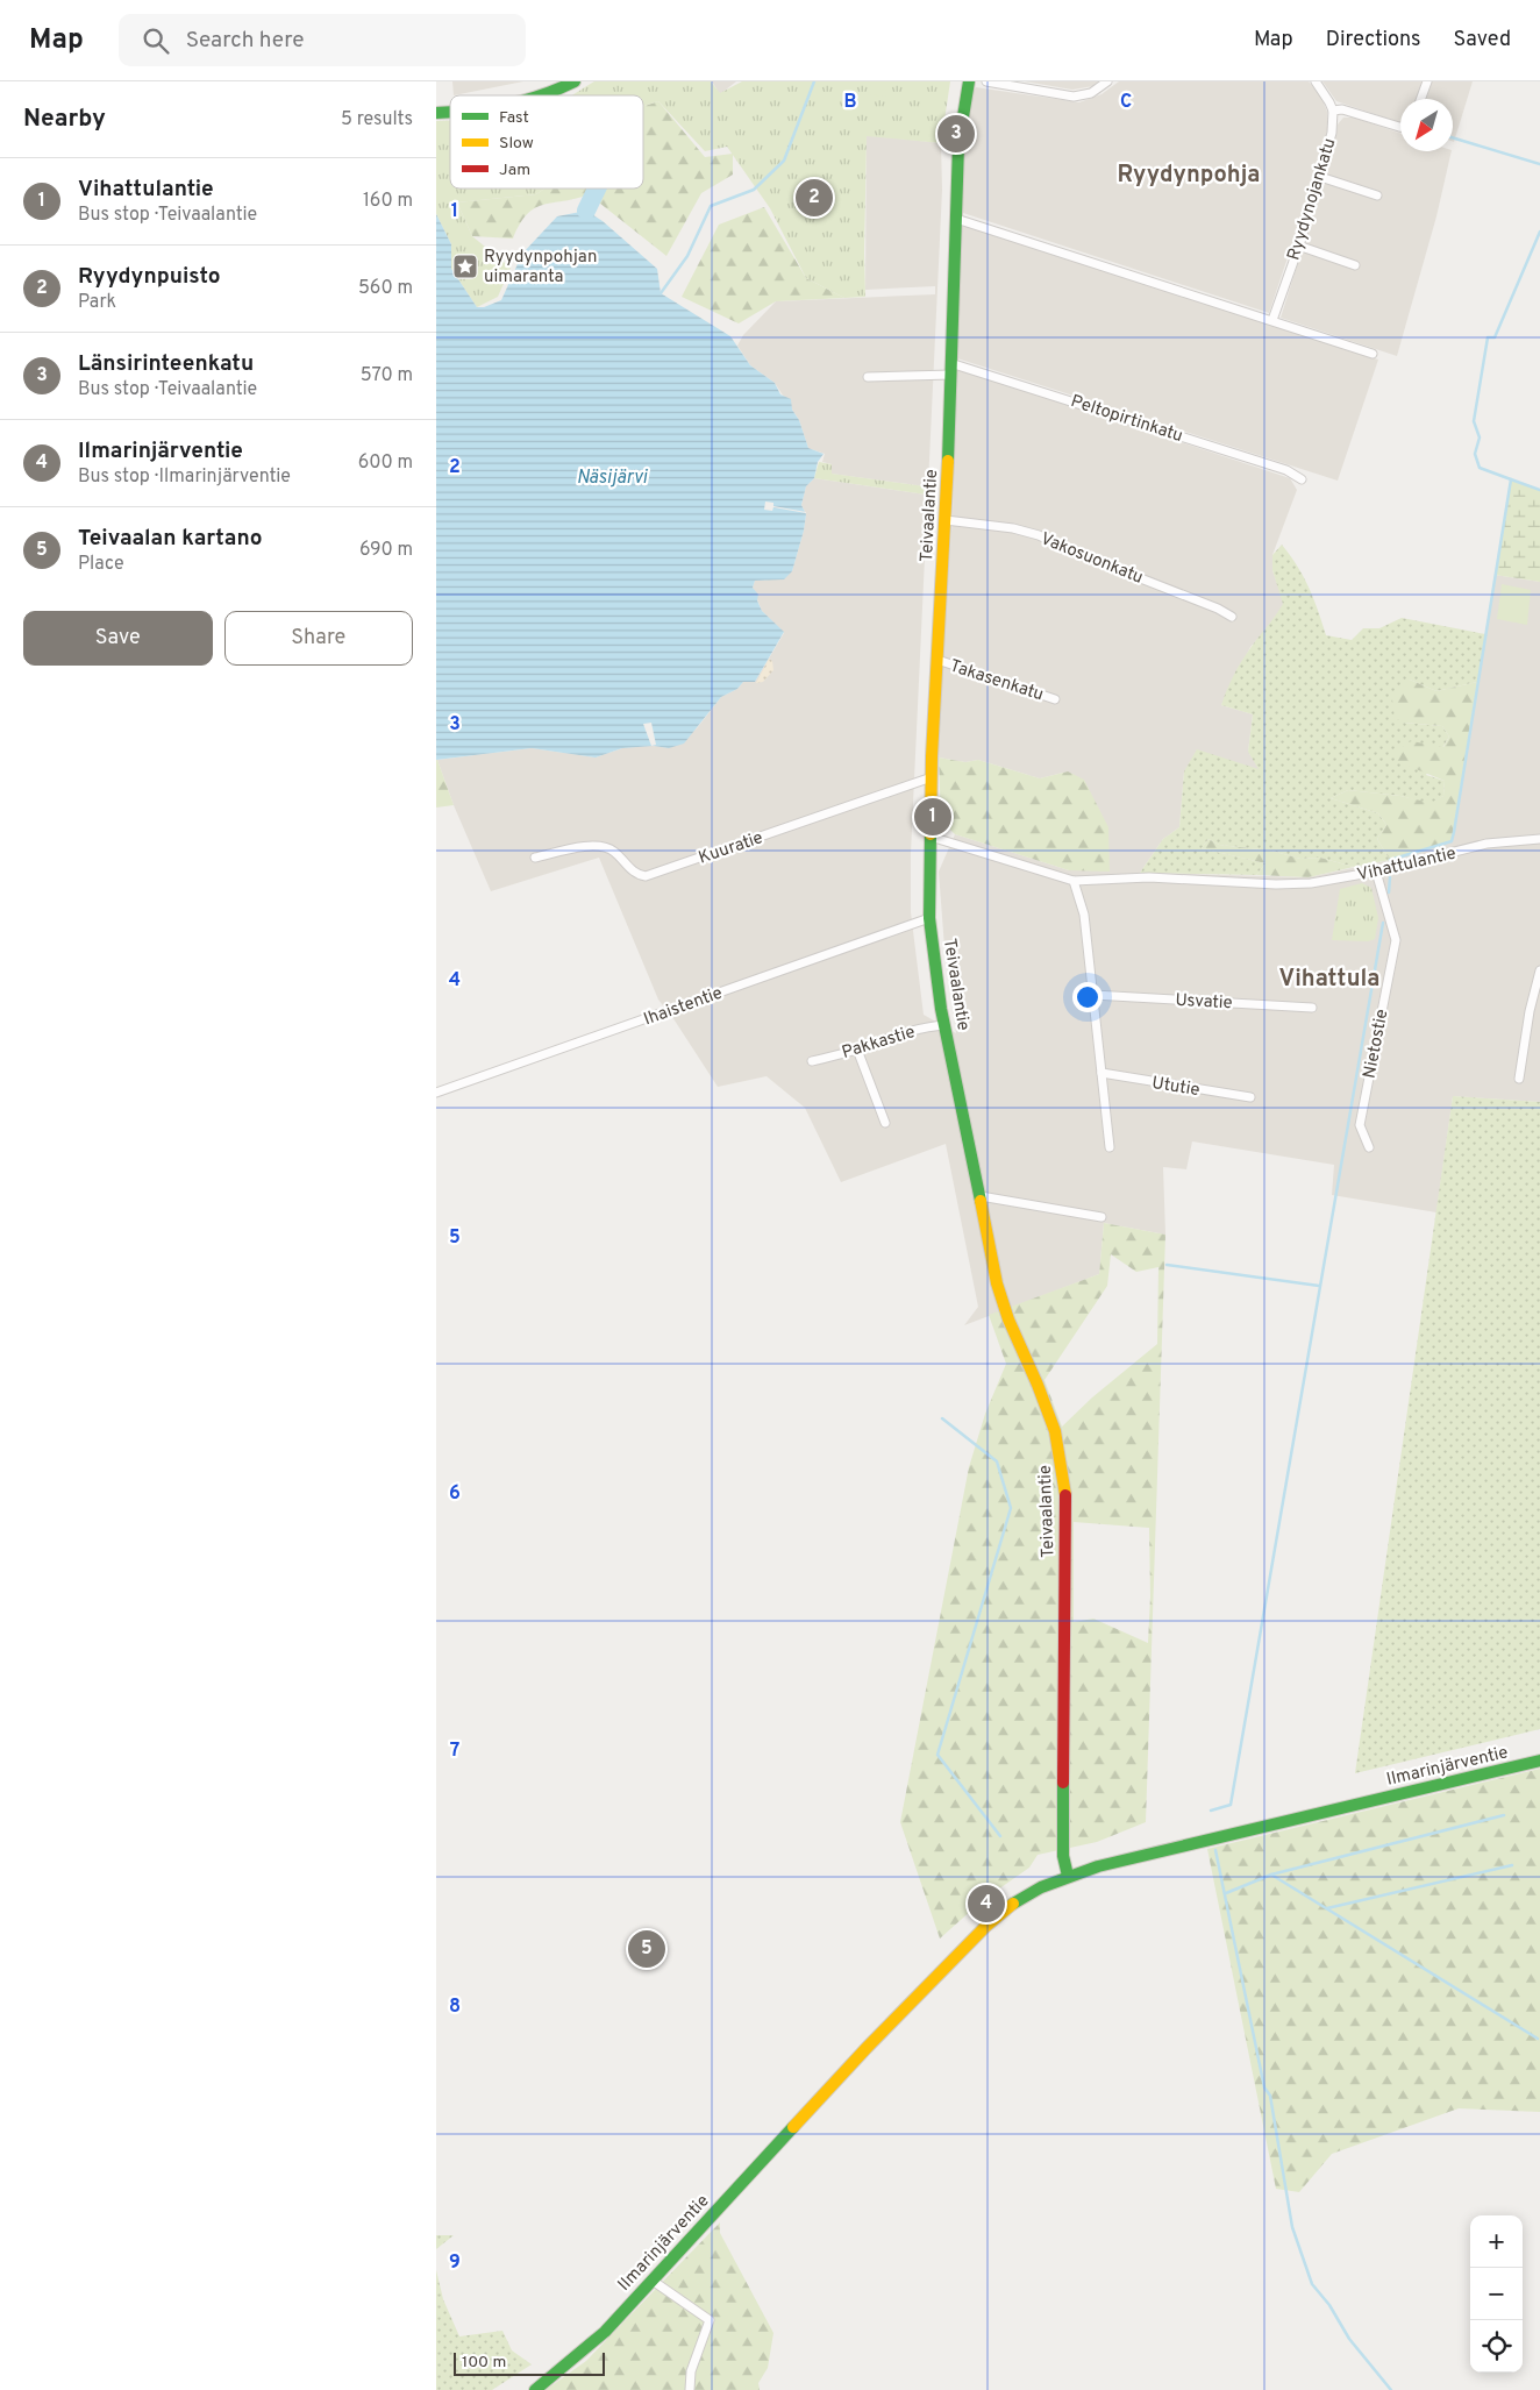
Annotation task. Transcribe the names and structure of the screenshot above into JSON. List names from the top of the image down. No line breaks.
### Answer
{"streets":{"main road":["Teivaalantie","Ilmarinjärventie"],"street":["Ryydynojankatu","Peltopirtinkatu","Vakosuonkatu","Takasenkatu","Kuuratie","Vihattulantie","Usvatie","Ihaistentie","Pakkastie","Nietostie","Ututie"]},"crossings":[["Peltopirtinkatu","Teivaalantie"],["Teivaalantie","Vakosuonkatu"],["Teivaalantie","Takasenkatu"],["Teivaalantie","Kuuratie"],["Teivaalantie","Vihattulantie"],["Teivaalantie","Ihaistentie"],["Teivaalantie","Pakkastie"],["Teivaalantie","Ilmarinjärventie"],["Vihattulantie","Nietostie"]],"districts":["Ryydynpohja","Vihattula"],"water":["Näsijärvi"],"places":{"place":["Ryydynpohjan uimaranta"]},"legend":["Fast","Slow","Jam"],"scale_bar":"100 m","north":"bottom left","page":{"header":"Map","search":"Search here","nav":["Map","Directions","Saved"],"heading":["Nearby","5 results"],"pins":["3","2","1","4","5"],"list":[{"mark":"1","name":"Vihattulantie","note":"Bus stop · Teivaalantie","value":"160 m"},{"mark":"2","name":"Ryydynpuisto","note":"Park","value":"560 m"},{"mark":"3","name":"Länsirinteenkatu","note":"Bus stop · Teivaalantie","value":"570 m"},{"mark":"4","name":"Ilmarinjärventie","note":"Bus stop · Ilmarinjärventie","value":"600 m"},{"mark":"5","name":"Teivaalan kartano","note":"Place","value":"690 m"}],"buttons":["Save","Share"],"map_buttons":["+","−"],"scale":"100 m"},"grid":{"columns":["B","C"],"rows":["1","2","3","4","5","6","7","8","9"]}}
